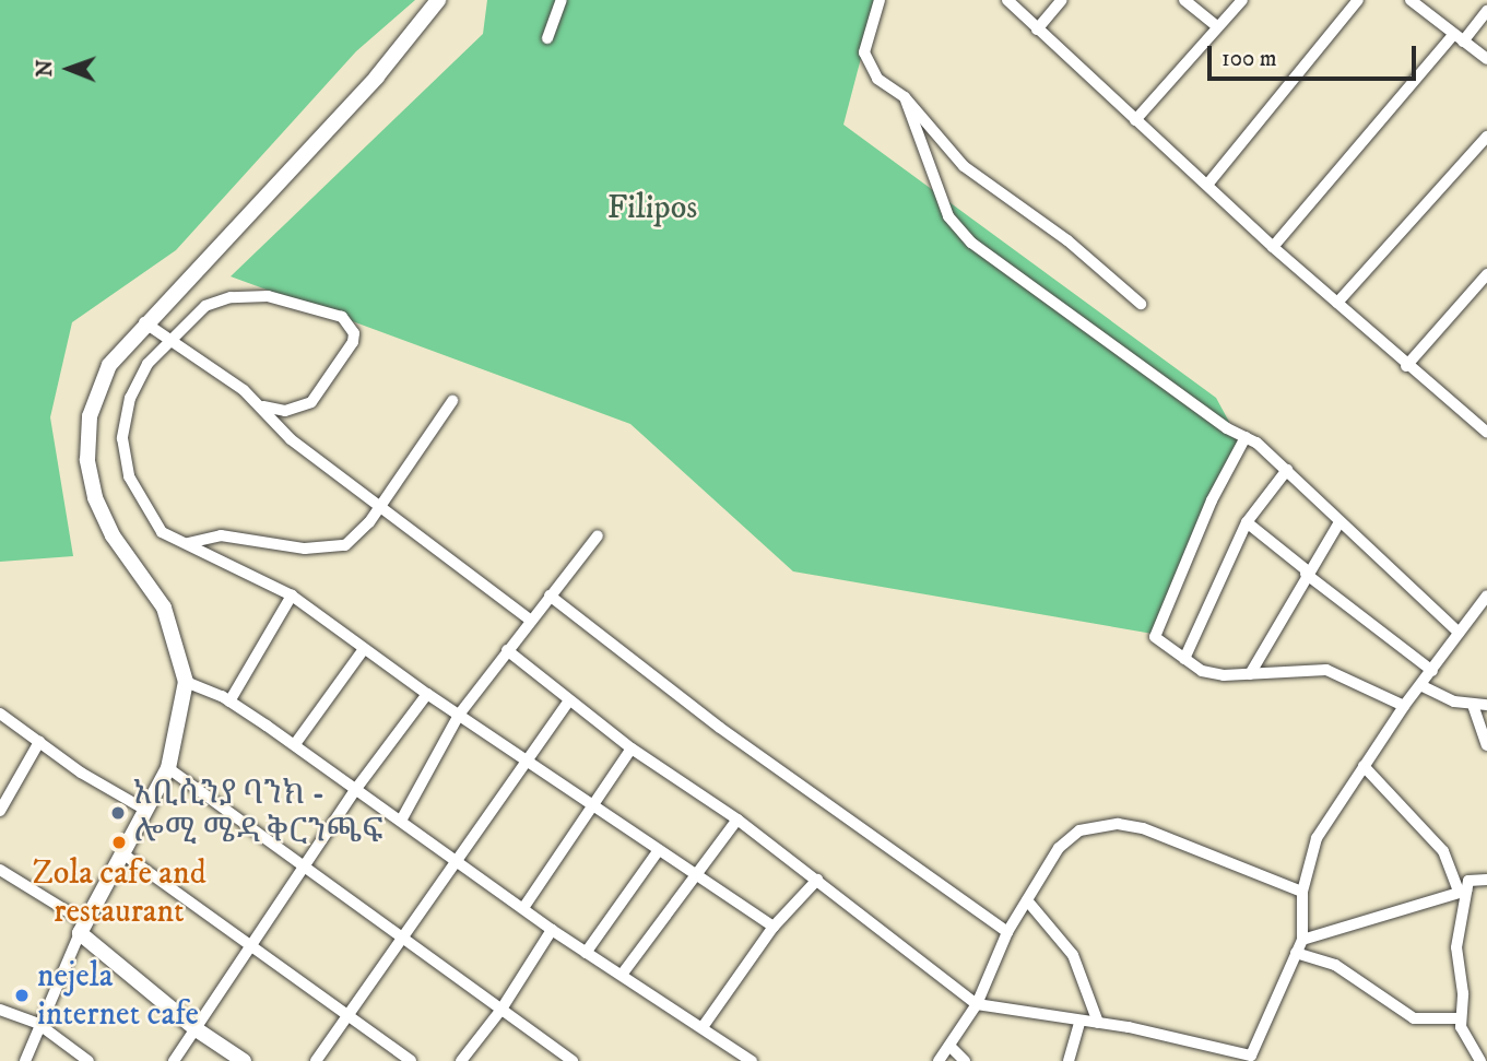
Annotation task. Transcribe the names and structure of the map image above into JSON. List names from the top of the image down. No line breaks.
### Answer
{"parks":["Filipos"],"places":["አቢሲንያ ባንክ - ሎሚ ሜዳ ቅርንጫፍ","Zola cafe and restaurant","nejela internet cafe"],"scale_bar":"100 m","north":"left"}
